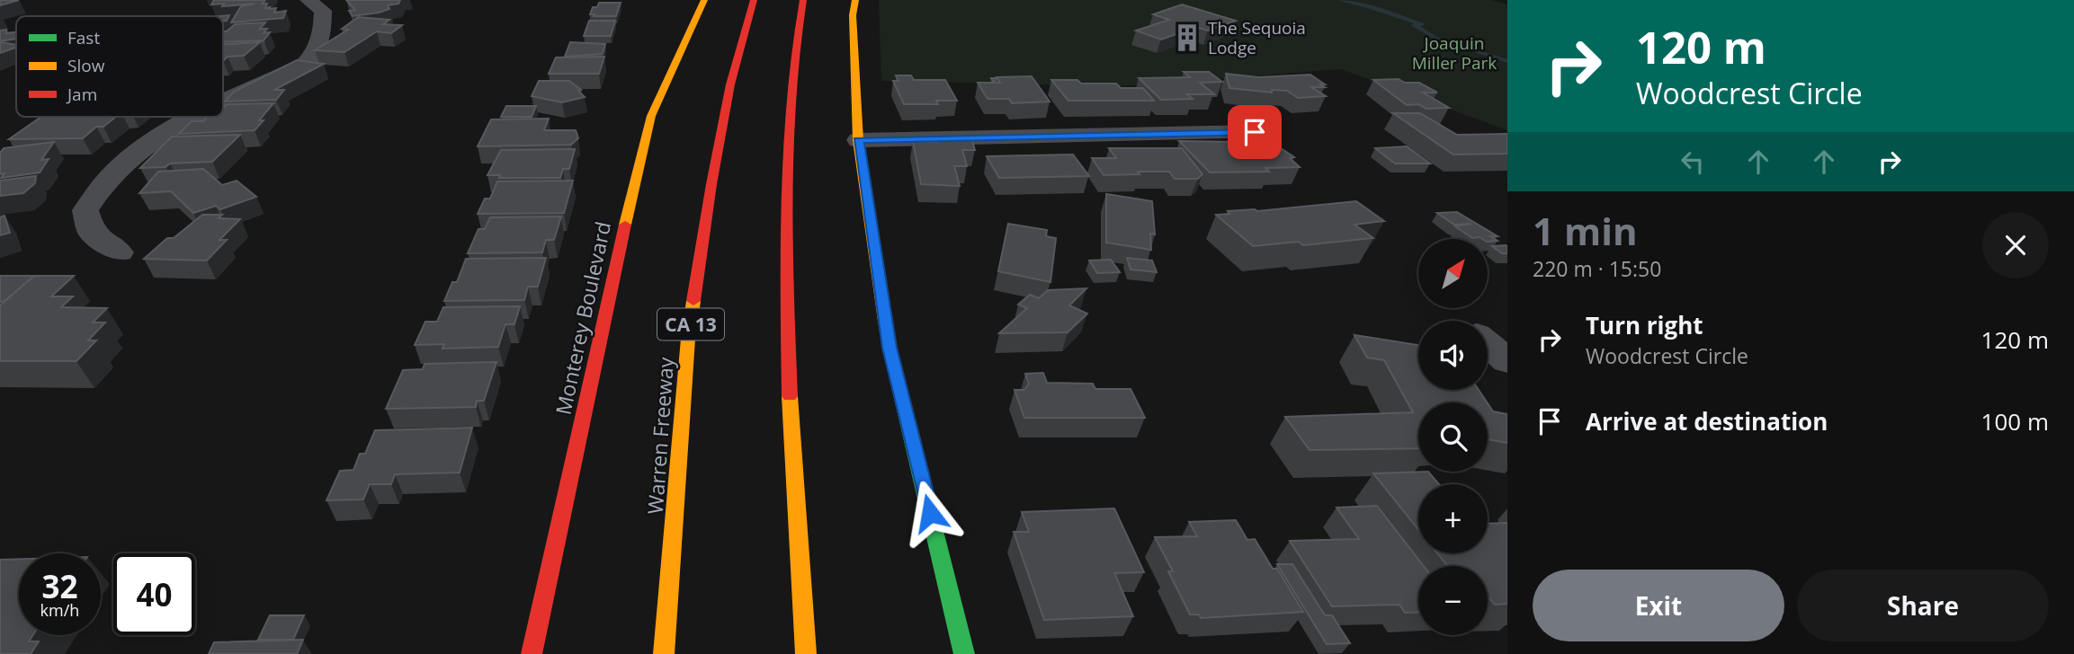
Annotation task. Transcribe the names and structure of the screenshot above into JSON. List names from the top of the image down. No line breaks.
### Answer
{"streets":{"main road":["Monterey Boulevard","CA 13","Warren Freeway"]},"parks":["Joaquin Miller Park"],"places":{"building":["The Sequoia Lodge"]},"legend":["Fast","Slow","Jam"],"north":"top right","page":{"turn":["120 m","Woodcrest Circle"],"heading":["1 min","220 m · 15:50"],"map_buttons":["+","−"],"list":[{"name":"Turn right","note":"Woodcrest Circle","value":"120 m"},{"name":"Arrive at destination","value":"100 m"}],"speed":"32 km/h","limit":"40","buttons":["Exit","Share"]}}
